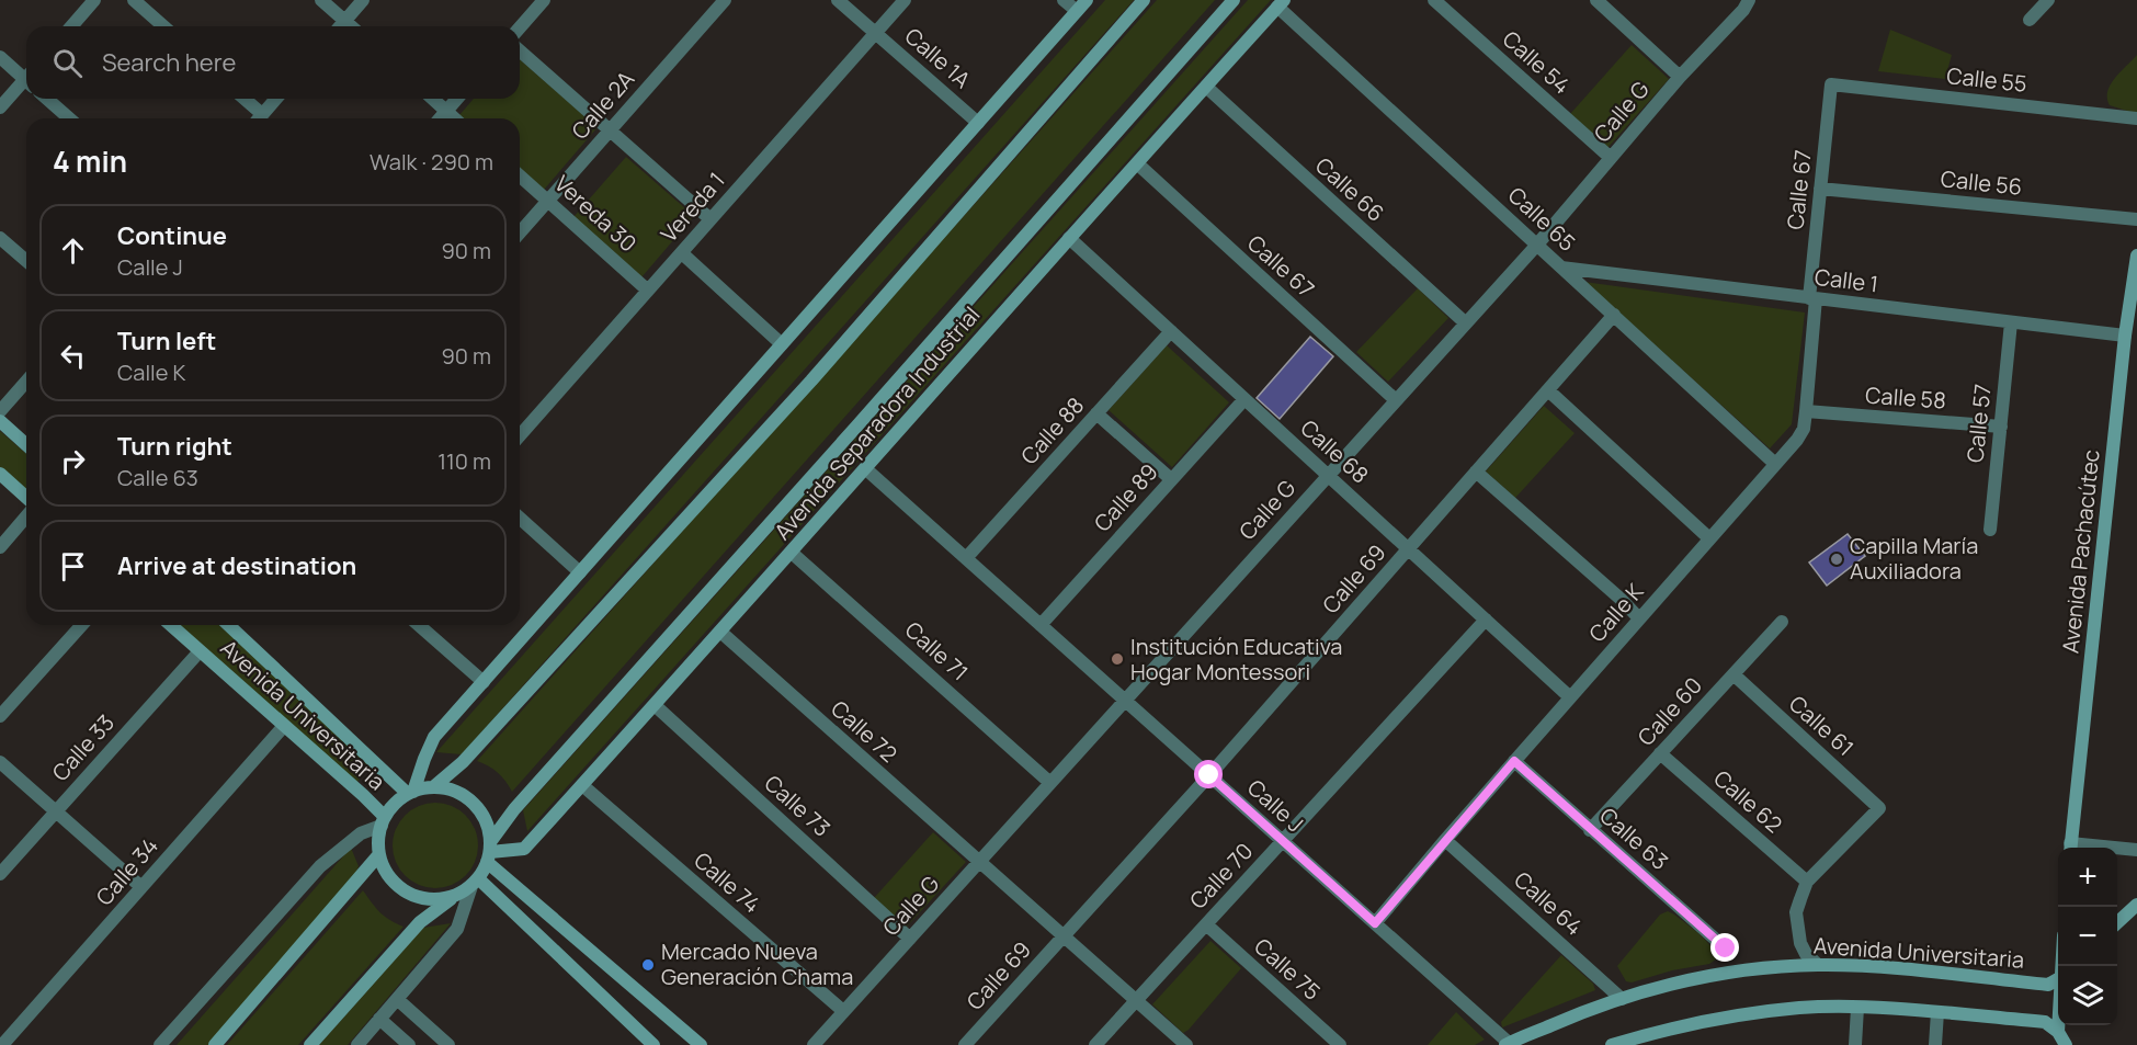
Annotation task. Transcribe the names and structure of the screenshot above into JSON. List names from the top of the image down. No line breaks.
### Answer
{"streets":{"street":["Calle 1A","Calle 54","Calle 55","Calle 2A","Calle G","Calle 56","Calle 66","Calle 67","Vereda 1","Vereda 30","Calle 65","Calle 1","Calle 58","Avenida Separadora Industrial","Calle 57","Calle 88","Calle 68","Calle 89","Avenida Pachacútec","Calle 69","Calle K","Calle 71","Calle 60","Avenida Universitaria","Calle 61","Calle 72","Calle 33","Calle 62","Calle 73","Calle J","Calle 63","Calle 34","Calle 70","Calle 74","Calle 64","Calle 75"]},"crossings":[["Calle 1A","Vereda 1"],["Calle 54","Calle G"],["Calle 55","Calle 67"],["Calle 2A","Vereda 30"],["Calle G","Calle 66"],["Calle G","Calle 67"],["Calle G","Calle 65"],["Calle G","Calle 68"],["Calle G","Calle 71"],["Calle G","Calle 72"],["Calle G","Calle 73"],["Calle G","Calle J"],["Calle G","Calle 74"],["Calle 56","Calle 67"],["Calle 66","Avenida Separadora Industrial"],["Calle 67","Calle 1"],["Calle 67","Avenida Separadora Industrial"],["Calle 67","Calle K"],["Vereda 1","Vereda 30"],["Calle 65","Calle 1"],["Calle 65","Avenida Separadora Industrial"],["Calle 65","Calle 69"],["Calle 65","Calle K"],["Calle 1","Calle 57"],["Calle 1","Avenida Pachacútec"],["Calle 1","Calle K"],["Calle 58","Calle 57"],["Calle 58","Calle K"],["Avenida Separadora Industrial","Calle 68"],["Avenida Separadora Industrial","Calle 71"],["Avenida Separadora Industrial","Avenida Universitaria"],["Avenida Separadora Industrial","Calle 72"],["Avenida Separadora Industrial","Calle 73"],["Avenida Separadora Industrial","Calle J"],["Avenida Separadora Industrial","Calle 74"],["Calle 88","Calle 68"],["Calle 88","Calle J"],["Calle 68","Calle 89"],["Calle 68","Calle 69"],["Calle 68","Calle K"],["Calle 68","Calle 70"],["Calle 89","Calle J"],["Calle 69","Calle 72"],["Calle 69","Calle J"],["Calle K","Calle J"],["Calle K","Calle 63"],["Calle K","Calle 64"],["Calle 60","Calle 61"],["Calle 60","Calle 62"],["Calle 60","Calle 63"],["Avenida Universitaria","Calle 33"],["Avenida Universitaria","Calle J"],["Avenida Universitaria","Calle 34"],["Avenida Universitaria","Calle 64"],["Calle 61","Calle 62"],["Calle 72","Calle 70"],["Calle J","Calle 70"],["Calle 70","Calle 75"]],"places":["Capilla María Auxiliadora","Institución Educativa Hogar Montessori","Mercado Nueva Generación Chama"],"page":{"search":"Search here","heading":["4 min","Walk · 290 m"],"list":[["Continue","Calle J","90 m"],["Turn left","Calle K","90 m"],["Turn right","Calle 63","110 m"],"Arrive at destination"],"map_buttons":["+","−"]}}
